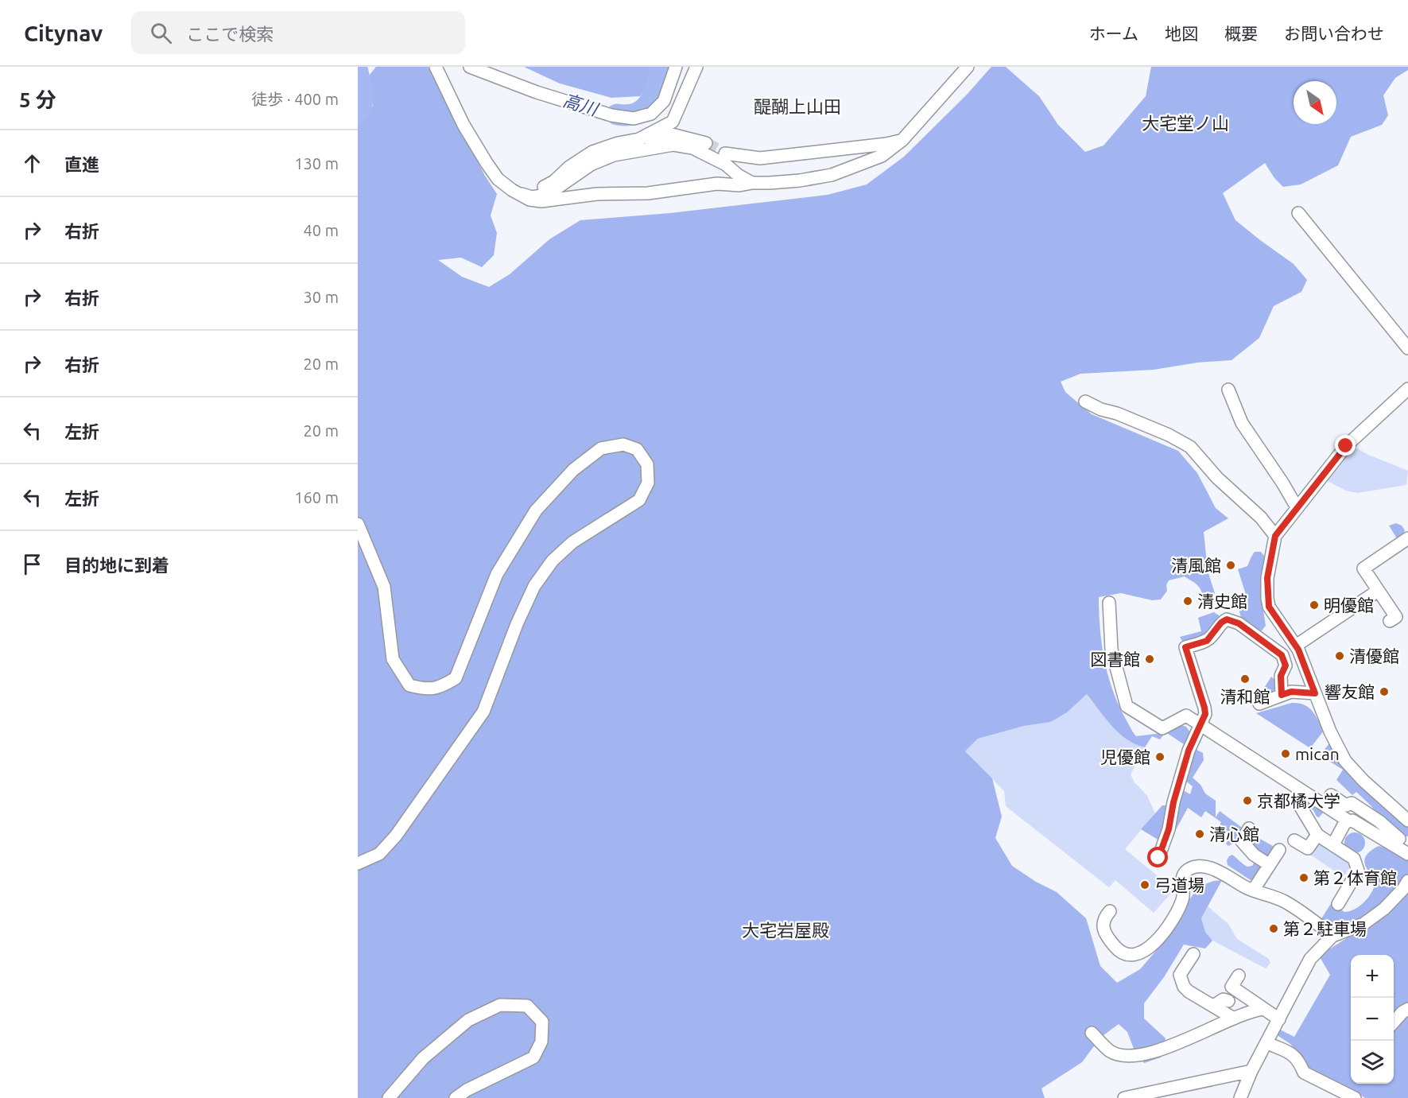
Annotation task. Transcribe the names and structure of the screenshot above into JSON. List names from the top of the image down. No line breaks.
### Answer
{"districts":["醍醐上山田","大宅堂ノ山","大宅岩屋殿"],"water":["高川"],"places":["清風館","清史館","明優館","清優館","図書館","清和館","響友館","mican","児優館","京都橘大学","清心館","第２体育館","弓道場","第２駐車場"],"north":"bottom right","page":{"header":"Citynav","search":"ここで検索","nav":["ホーム","地図","概要","お問い合わせ"],"heading":["5 分","徒歩 · 400 m"],"list":[["直進","130 m"],["右折","40 m"],["右折","30 m"],["右折","20 m"],["左折","20 m"],["左折","160 m"],"目的地に到着"],"map_buttons":["+","−"]}}
